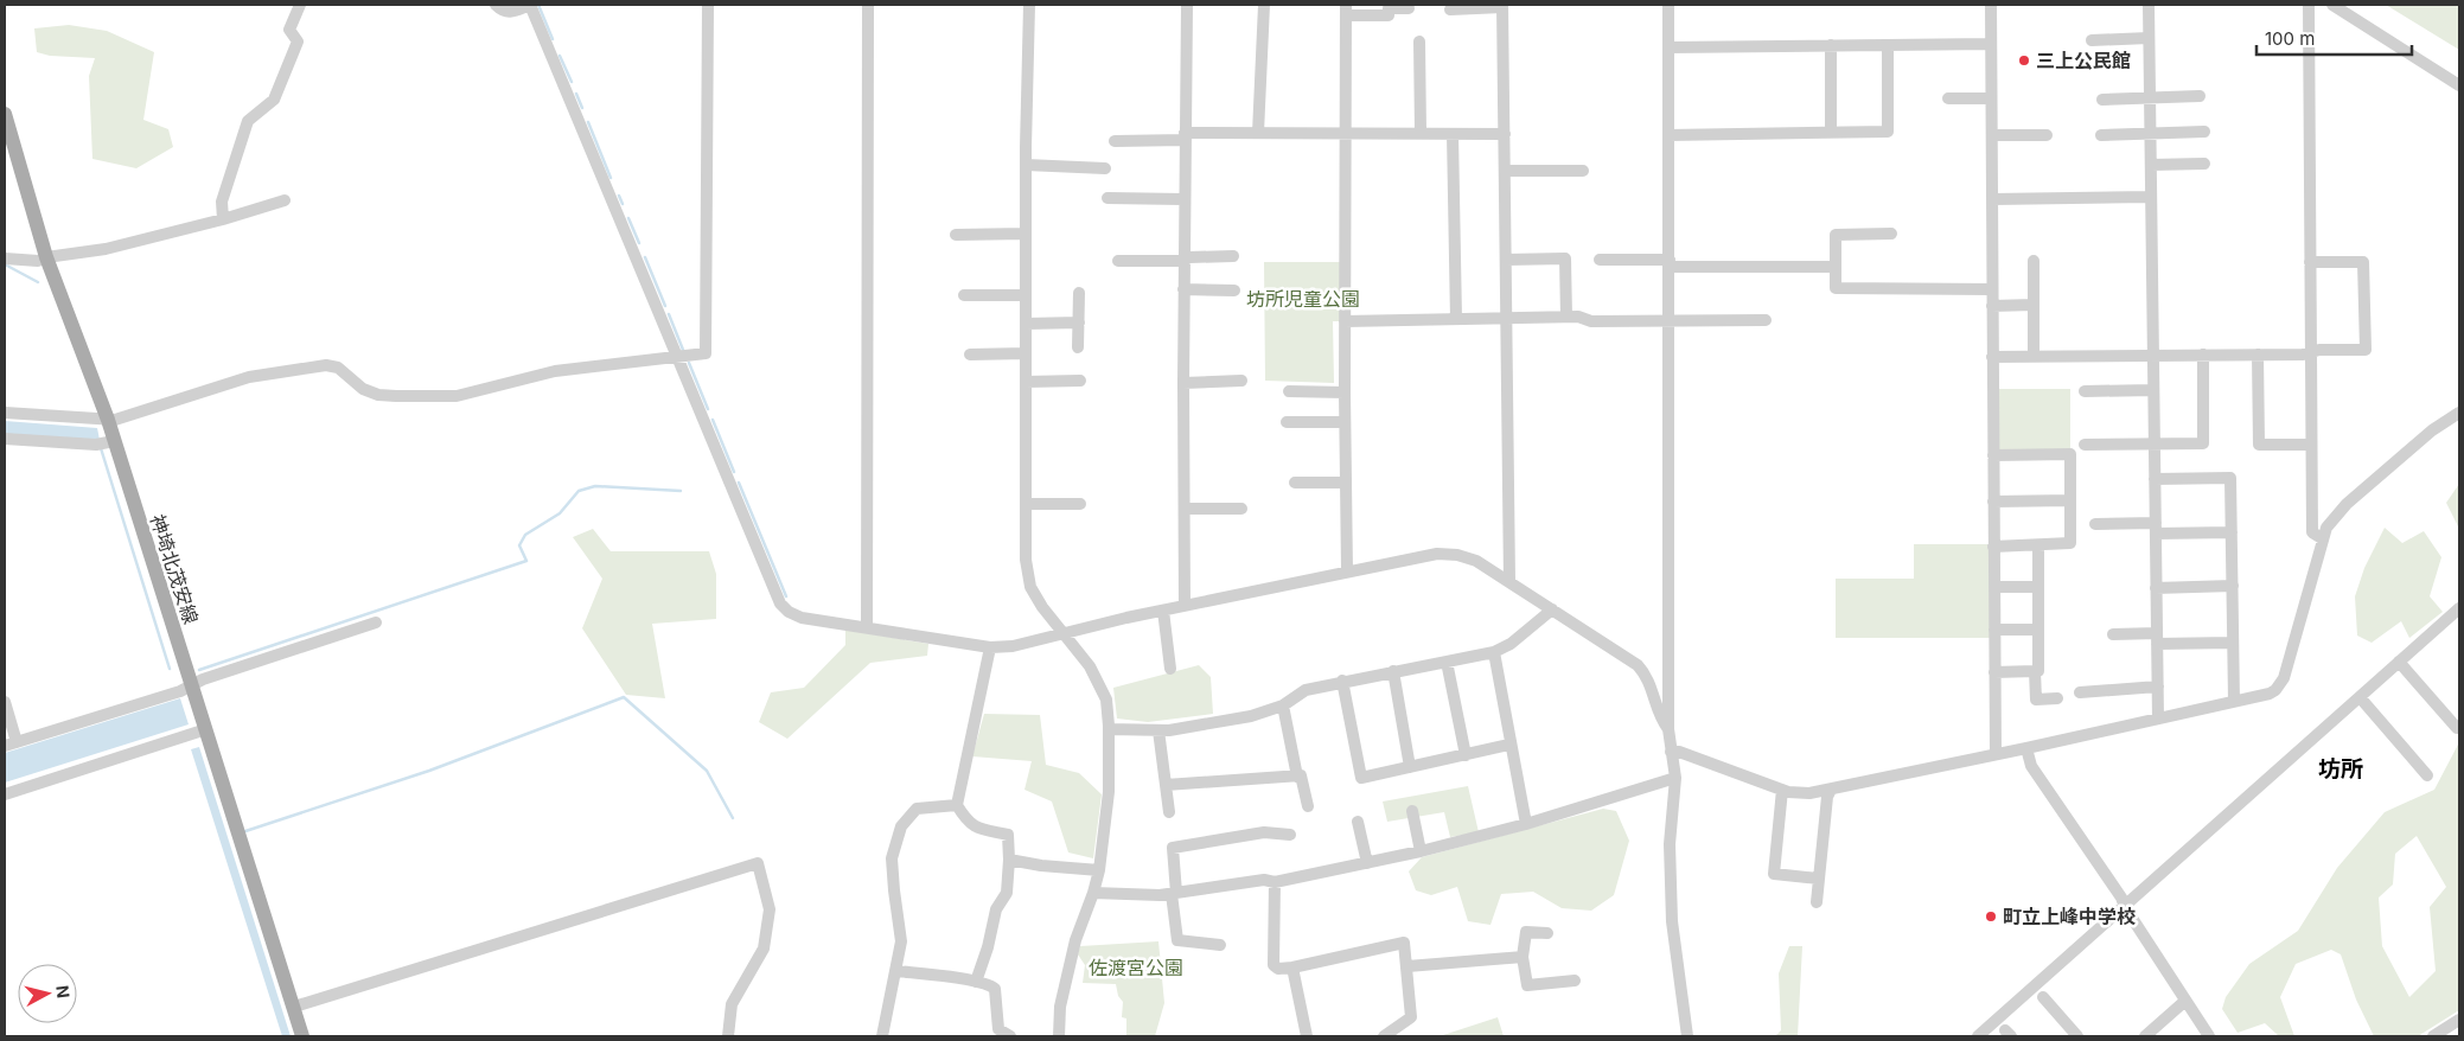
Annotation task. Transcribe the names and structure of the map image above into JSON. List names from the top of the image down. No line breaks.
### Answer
{"streets":{"main road":["神埼北茂安線"]},"districts":["坊所"],"parks":["坊所児童公園","佐渡宮公園"],"places":["三上公民館","町立上峰中学校"],"scale_bar":"100 m","north":"right"}
